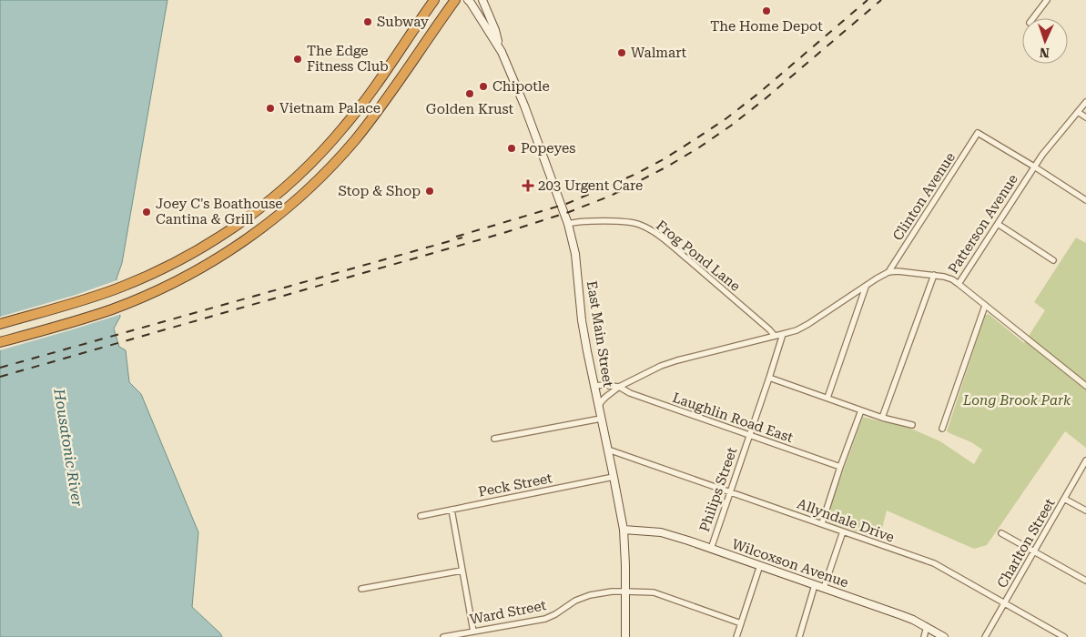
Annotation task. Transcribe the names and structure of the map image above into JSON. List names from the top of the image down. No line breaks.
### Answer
{"streets":{"main road":["East Main Street","Wilcoxson Avenue"],"street":["Clinton Avenue","Patterson Avenue","Frog Pond Lane","Laughlin Road East","Peck Street","Philips Street","Allyndale Drive","Charlton Street","Ward Street"]},"crossings":[["Clinton Avenue","Patterson Avenue"],["Frog Pond Lane","East Main Street"],["East Main Street","Peck Street"],["East Main Street","Allyndale Drive"],["East Main Street","Wilcoxson Avenue"],["East Main Street","Ward Street"],["Laughlin Road East","Philips Street"],["Philips Street","Allyndale Drive"],["Philips Street","Wilcoxson Avenue"],["Allyndale Drive","Charlton Street"]],"water":["Housatonic River"],"parks":["Long Brook Park"],"places":{"other":["The Home Depot","Subway","Walmart","The Edge Fitness Club","Chipotle","Golden Krust","Vietnam Palace","Popeyes","Stop & Shop","Joey C's Boathouse Cantina & Grill"],"health":["203 Urgent Care"]},"north":"bottom"}
